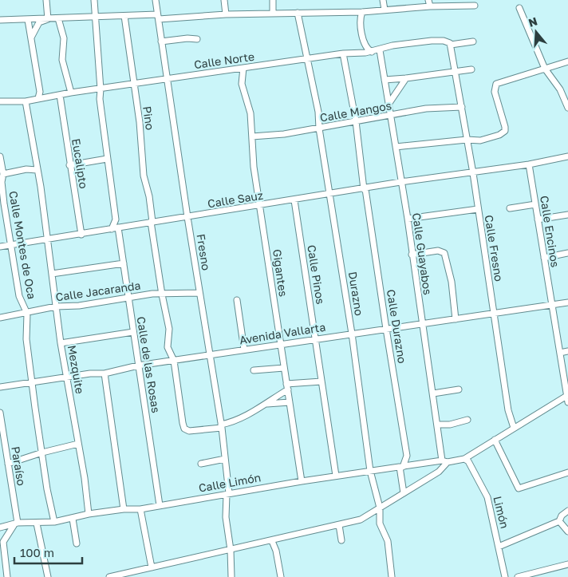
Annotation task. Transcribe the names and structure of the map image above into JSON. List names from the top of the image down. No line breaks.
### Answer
{"streets":{"street":["Calle Norte","Calle Mangos","Pino","Eucalipto","Calle Sauz","Calle Encinos","Calle Montes de Oca","Calle Fresno","Fresno","Calle Guayabos","Gigantes","Calle Pinos","Calle Jacaranda","Durazno","Calle Durazno","Avenida Vallarta","Calle de las Rosas","Mezquite","Paraíso","Calle Limón","Limón"]},"crossings":[["Calle Norte","Pino"],["Calle Norte","Eucalipto"],["Calle Norte","Calle Fresno"],["Calle Norte","Fresno"],["Calle Norte","Calle Guayabos"],["Calle Norte","Gigantes"],["Calle Norte","Durazno"],["Calle Norte","Calle Durazno"],["Calle Norte","Mezquite"],["Calle Mangos","Calle Fresno"],["Calle Mangos","Calle Guayabos"],["Calle Mangos","Gigantes"],["Calle Mangos","Durazno"],["Calle Mangos","Calle Durazno"],["Pino","Calle Sauz"],["Pino","Fresno"],["Pino","Calle Jacaranda"],["Pino","Avenida Vallarta"],["Eucalipto","Calle Sauz"],["Calle Sauz","Calle Encinos"],["Calle Sauz","Calle Montes de Oca"],["Calle Sauz","Calle Fresno"],["Calle Sauz","Fresno"],["Calle Sauz","Calle Guayabos"],["Calle Sauz","Gigantes"],["Calle Sauz","Calle Pinos"],["Calle Sauz","Durazno"],["Calle Sauz","Calle Durazno"],["Calle Sauz","Calle de las Rosas"],["Calle Sauz","Mezquite"],["Calle Encinos","Avenida Vallarta"],["Calle Montes de Oca","Calle Jacaranda"],["Calle Montes de Oca","Avenida Vallarta"],["Calle Montes de Oca","Calle Limón"],["Calle Fresno","Avenida Vallarta"],["Fresno","Calle Jacaranda"],["Fresno","Avenida Vallarta"],["Fresno","Calle Limón"],["Calle Guayabos","Avenida Vallarta"],["Calle Guayabos","Calle Limón"],["Gigantes","Avenida Vallarta"],["Gigantes","Calle Limón"],["Calle Pinos","Avenida Vallarta"],["Calle Pinos","Calle Limón"],["Calle Jacaranda","Calle de las Rosas"],["Calle Jacaranda","Mezquite"],["Durazno","Avenida Vallarta"],["Durazno","Calle Limón"],["Calle Durazno","Avenida Vallarta"],["Calle Durazno","Calle Limón"],["Avenida Vallarta","Calle de las Rosas"],["Avenida Vallarta","Mezquite"],["Calle de las Rosas","Calle Limón"],["Mezquite","Calle Limón"],["Paraíso","Calle Limón"],["Calle Limón","Limón"]],"scale_bar":"100 m","north":"top"}
